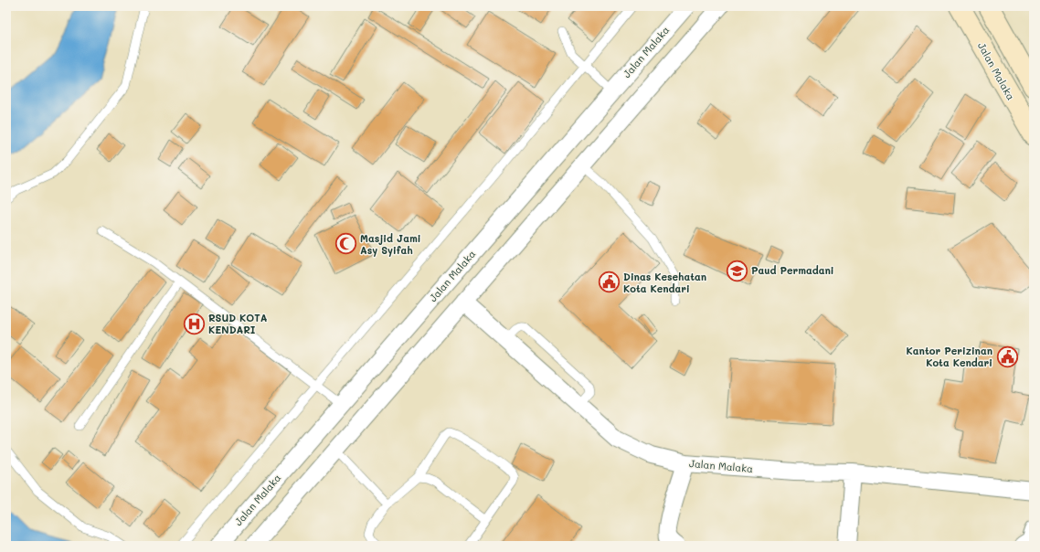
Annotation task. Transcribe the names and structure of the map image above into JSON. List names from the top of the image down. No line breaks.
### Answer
{"streets":{"street":["Jalan Malaka"]},"places":{"mosque":["Masjid Jami Asy Syifah"],"school or university":["Paud Permadani"],"public building":["Dinas Kesehatan Kota Kendari","Kantor Perizinan Kota Kendari"],"hospital":["RSUD KOTA KENDARI"]}}
